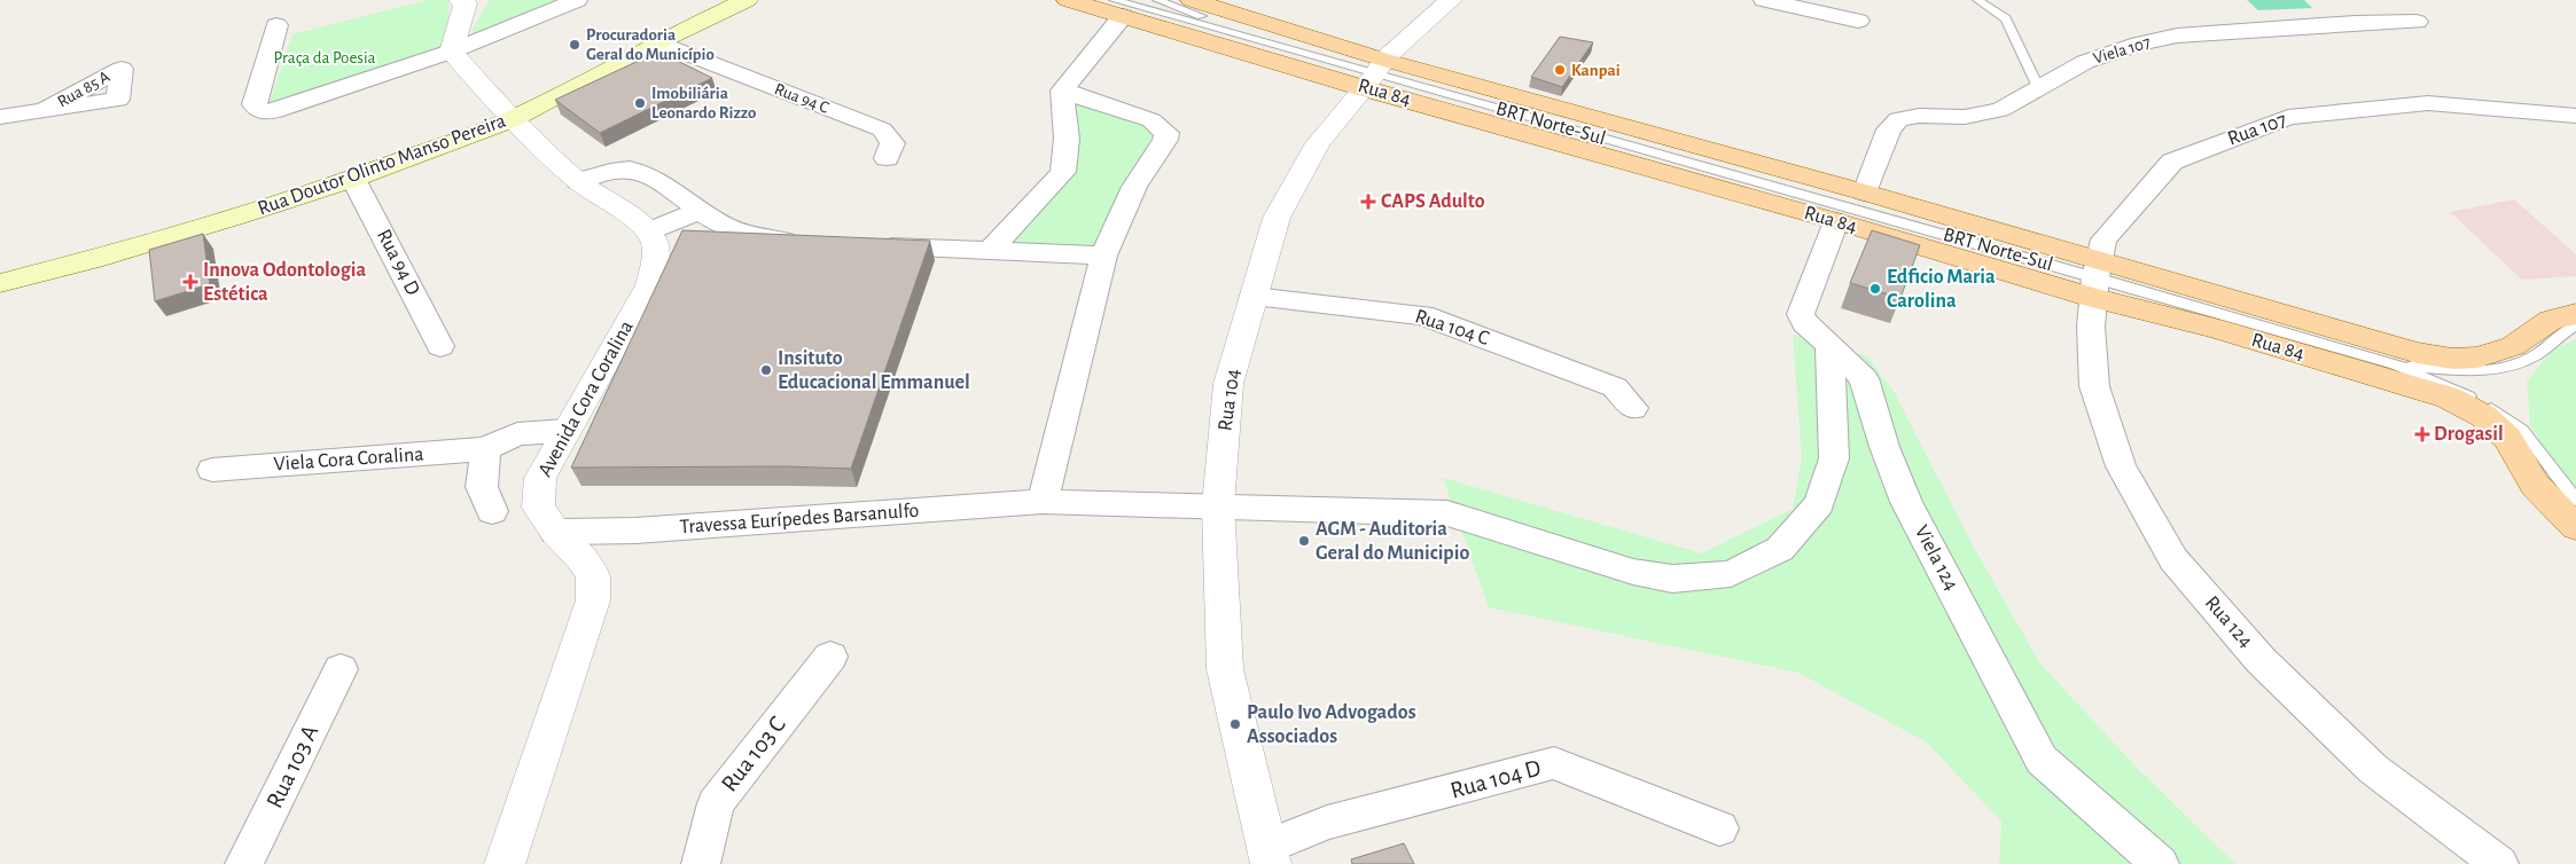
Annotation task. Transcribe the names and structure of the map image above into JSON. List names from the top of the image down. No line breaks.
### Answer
{"streets":{"main road":["Rua 84","Rua Doutor Olinto Manso Pereira"],"street":["Viela 107","Rua 85 A","Rua 94 C","Rua 107","Rua 94 D","Rua 104 C","Avenida Cora Coralina","Rua 104","Viela Cora Coralina","Travessa Eurípedes Barsanulfo","Viela 124","Rua 124","Rua 103 C","Rua 103 A","Rua 104 D"],"lane":["BRT Norte-Sul"]},"crossings":[["Viela 107","Rua 84"],["Rua 84","BRT Norte-Sul"],["Rua 84","Rua 107"],["Rua 84","Rua 104"],["Rua 84","Viela 124"],["Rua 84","Rua 124"],["Rua 94 C","Rua Doutor Olinto Manso Pereira"],["BRT Norte-Sul","Rua 107"],["BRT Norte-Sul","Rua 104"],["BRT Norte-Sul","Rua 124"],["Rua 107","Rua 124"],["Rua Doutor Olinto Manso Pereira","Rua 94 D"],["Rua 104 C","Rua 104"],["Avenida Cora Coralina","Viela Cora Coralina"],["Avenida Cora Coralina","Travessa Eurípedes Barsanulfo"],["Rua 104","Travessa Eurípedes Barsanulfo"],["Rua 104","Rua 104 D"],["Travessa Eurípedes Barsanulfo","Viela 124"]],"parks":["Praça da Poesia"],"places":{"other":["Procuradoria Geral do Município","Kanpai","Imobiliária Leonardo Rizzo","Edficio Maria Carolina","Insituto Educacional Emmanuel","AGM - Auditoria Geral do Municipio","Paulo Ivo Advogados Associados"],"health":["CAPS Adulto","Innova Odontologia Estética","Drogasil"]}}
